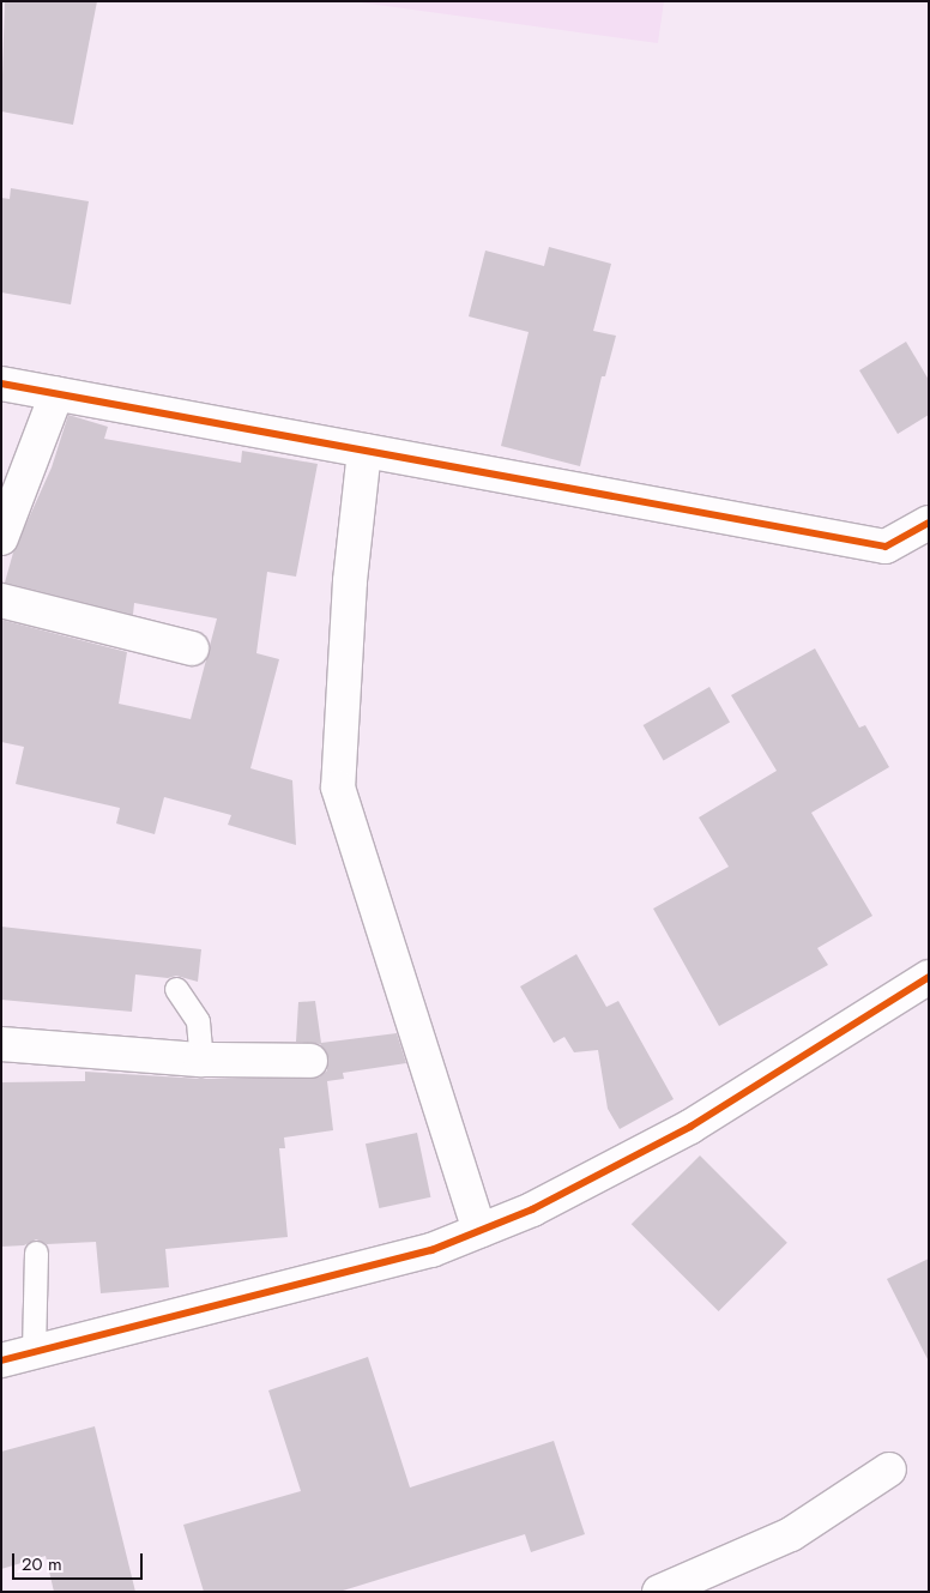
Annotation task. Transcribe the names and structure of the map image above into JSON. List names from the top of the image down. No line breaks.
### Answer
{"scale_bar":"20 m"}
